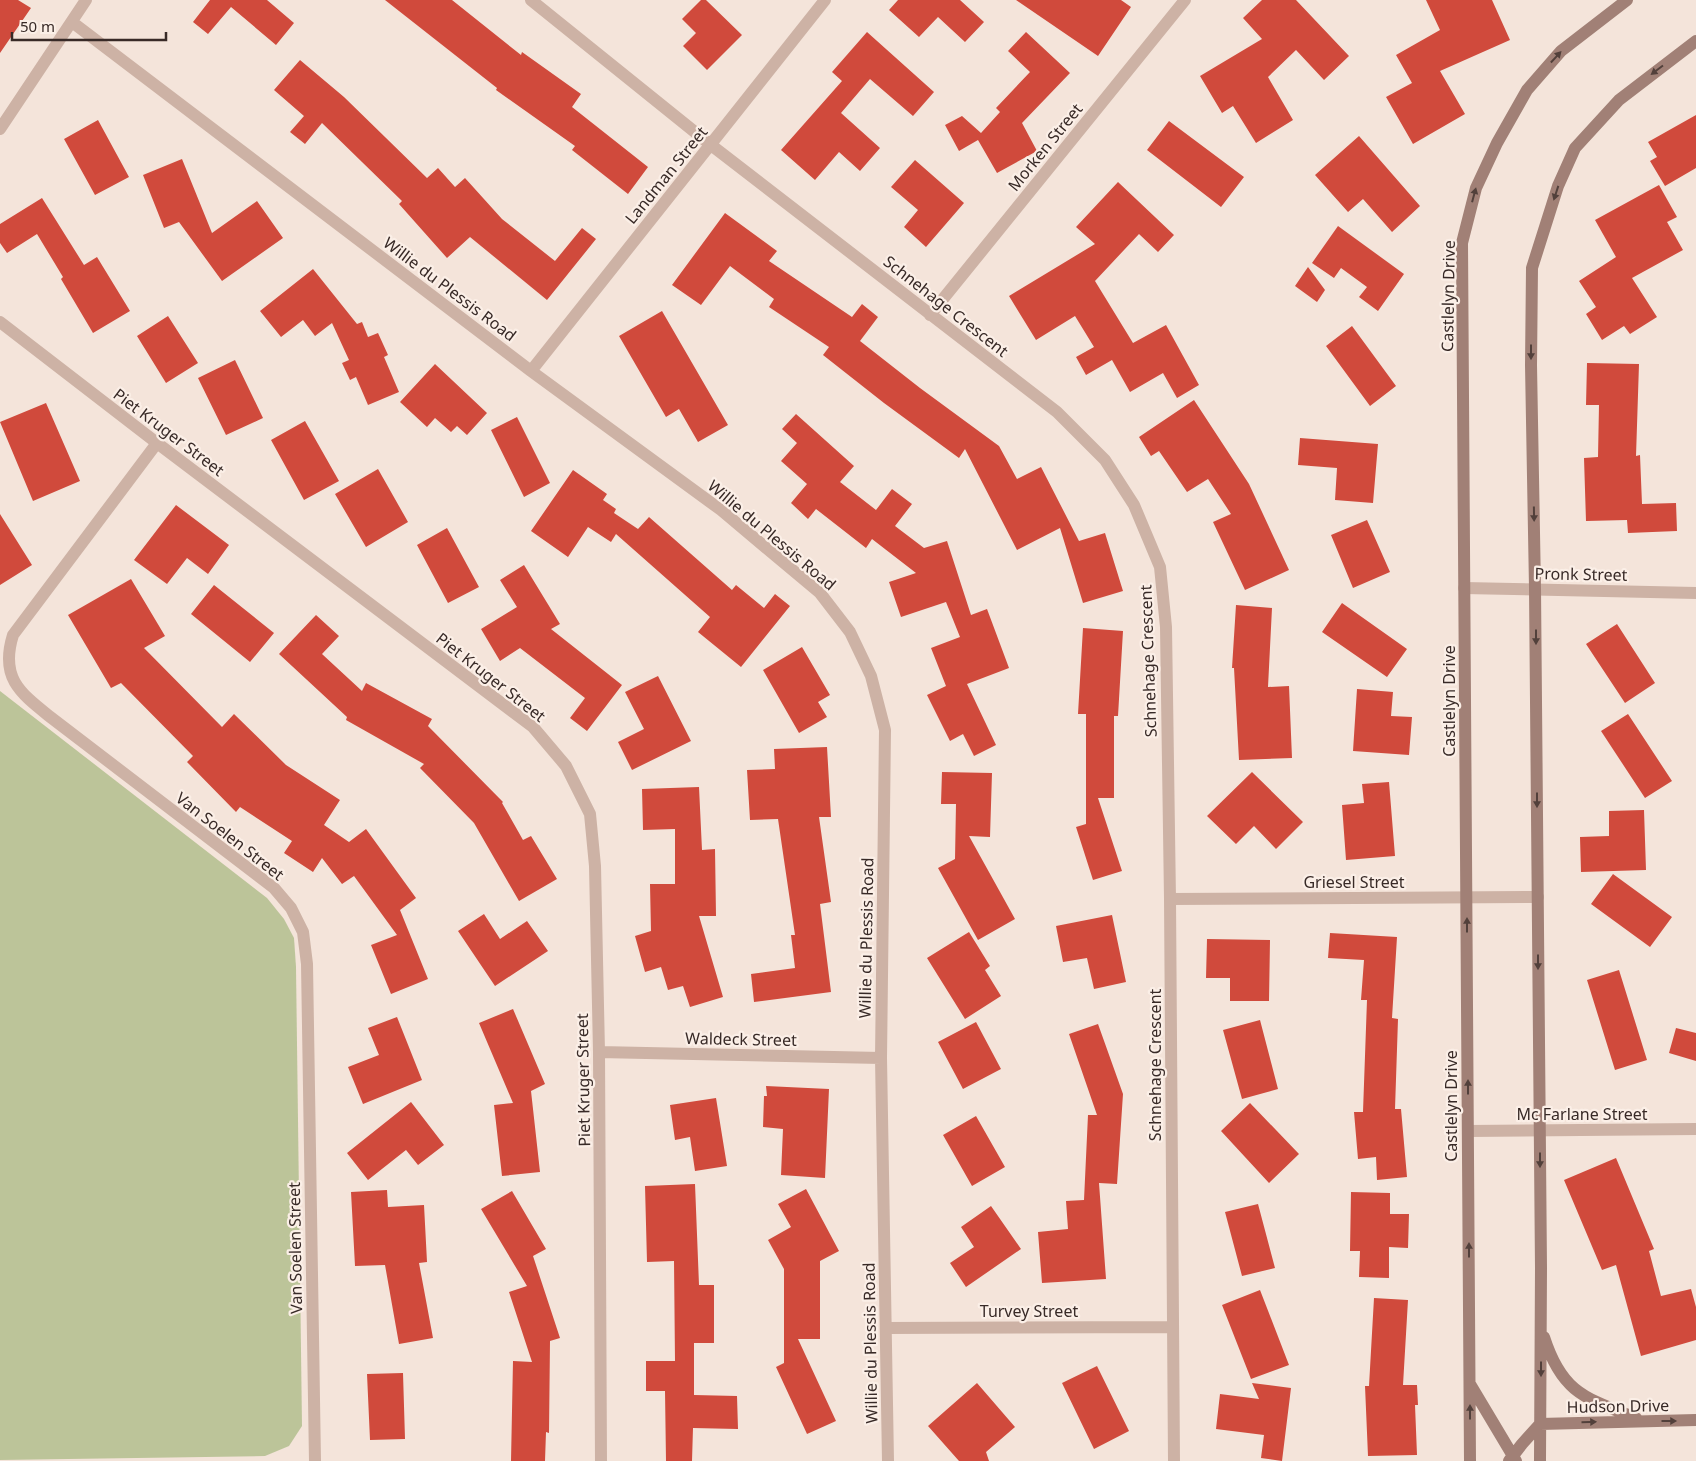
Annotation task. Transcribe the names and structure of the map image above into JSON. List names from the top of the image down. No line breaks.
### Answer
{"streets":{"street":["Morken Street","Landman Street","Willie du Plessis Road","Castlelyn Drive","Schnehage Crescent","Piet Kruger Street","Pronk Street","Van Soelen Street","Griesel Street","Waldeck Street","Mc Farlane Street","Turvey Street","Hudson Drive"]},"crossings":[["Morken Street","Schnehage Crescent"],["Landman Street","Willie du Plessis Road"],["Landman Street","Schnehage Crescent"],["Willie du Plessis Road","Waldeck Street"],["Willie du Plessis Road","Turvey Street"],["Castlelyn Drive","Pronk Street"],["Castlelyn Drive","Griesel Street"],["Castlelyn Drive","Mc Farlane Street"],["Schnehage Crescent","Griesel Street"],["Schnehage Crescent","Turvey Street"],["Piet Kruger Street","Van Soelen Street"],["Piet Kruger Street","Waldeck Street"]],"one_way":["Hudson Drive"],"scale_bar":"50 m"}
